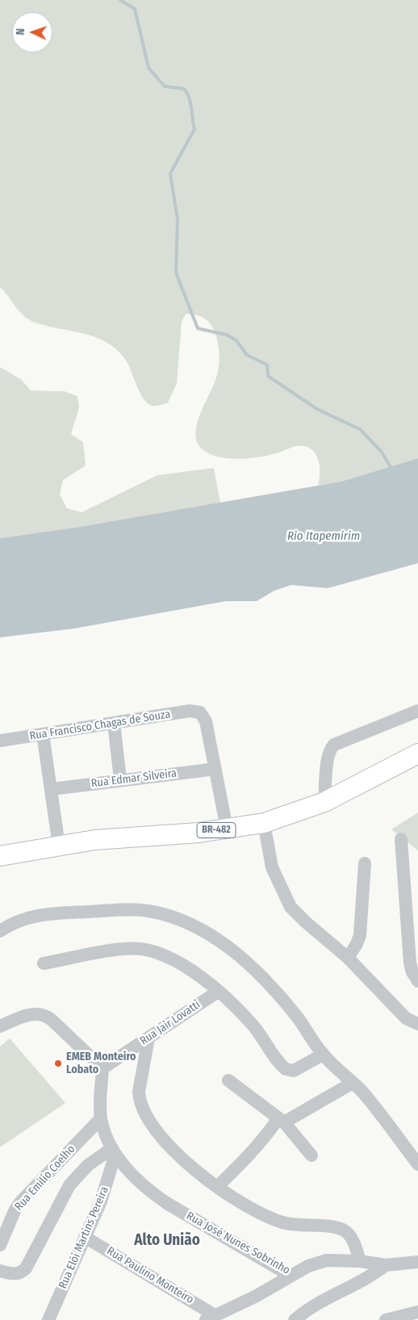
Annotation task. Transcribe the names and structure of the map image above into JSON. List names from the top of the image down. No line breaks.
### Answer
{"streets":{"highway":["BR-482"],"street":["Rua Francisco Chagas de Souza","Rua Edmar Silveira","Rua Jair Lovatti","Rua Emilio Coelho","Rua Elói Martins Pereira","Rua José Nunes Sobrinho","Rua Paulino Monteiro"]},"crossings":[["Rua Francisco Chagas de Souza","Rua Edmar Silveira"],["Rua Emilio Coelho","Rua José Nunes Sobrinho"],["Rua Elói Martins Pereira","Rua José Nunes Sobrinho"],["Rua Elói Martins Pereira","Rua Paulino Monteiro"]],"districts":["Alto União"],"water":["Rio Itapemirim"],"places":["EMEB Monteiro Lobato"],"north":"left"}
